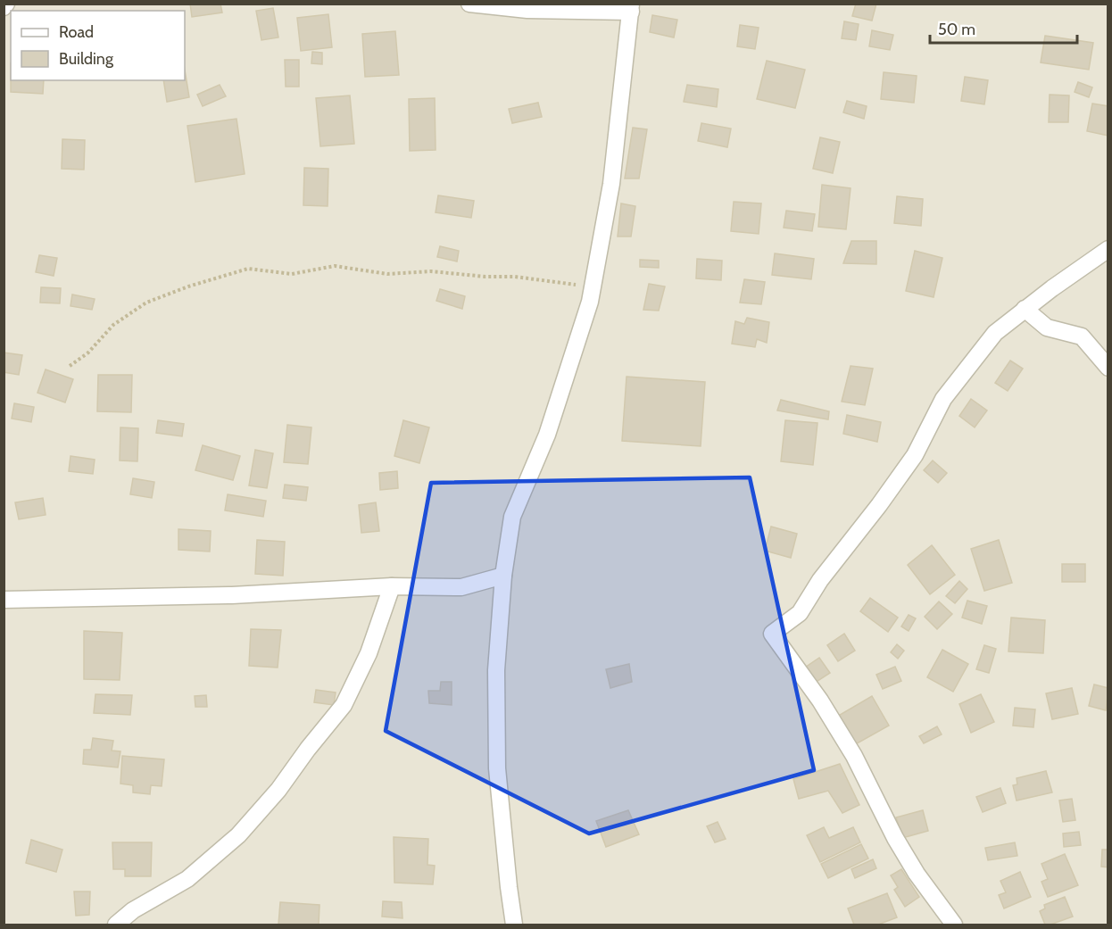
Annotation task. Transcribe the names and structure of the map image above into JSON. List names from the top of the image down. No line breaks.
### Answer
{"legend":["Road","Building"],"scale_bar":"50 m"}
